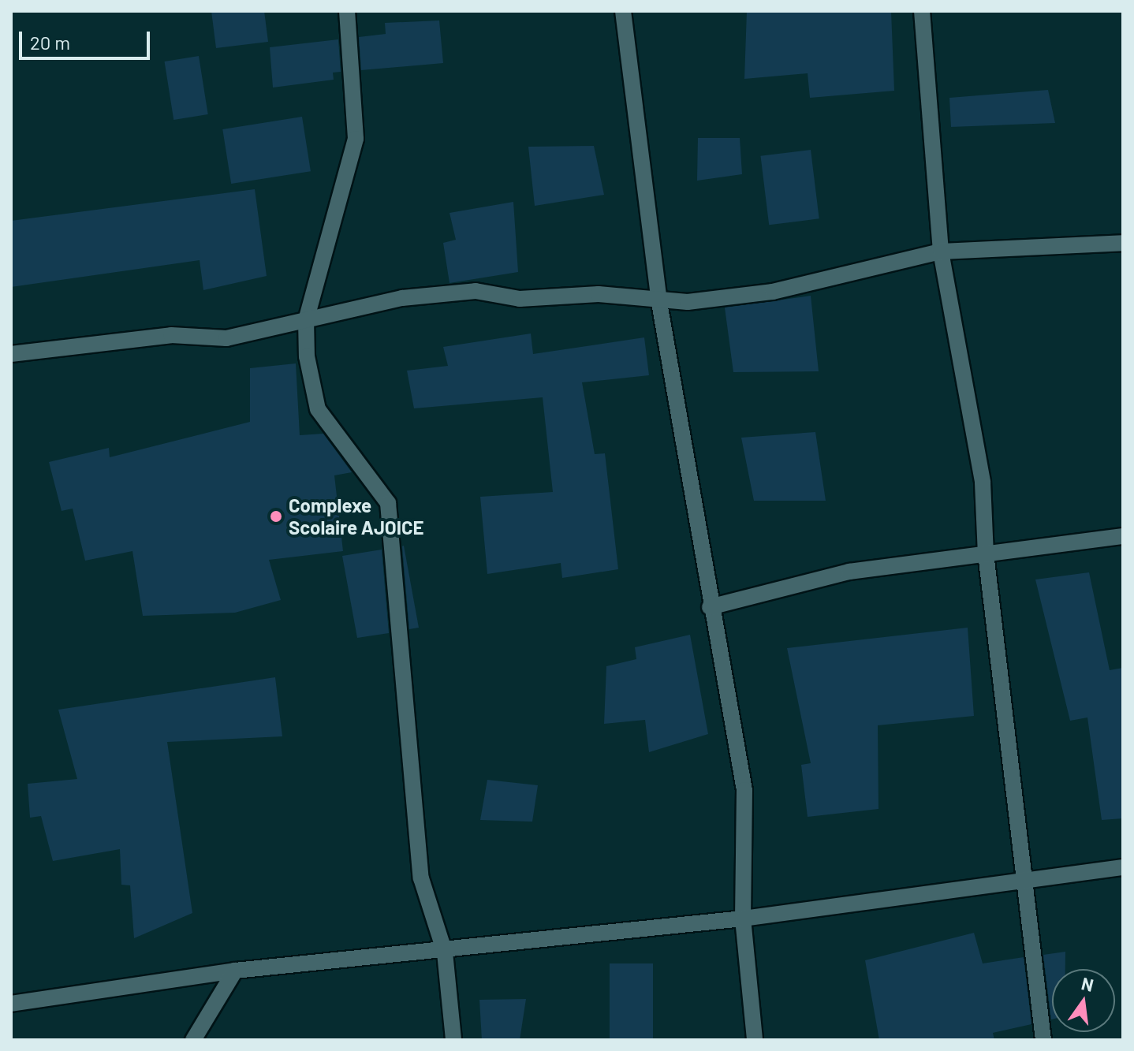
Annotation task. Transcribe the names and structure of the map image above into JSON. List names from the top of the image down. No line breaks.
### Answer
{"places":["Complexe Scolaire AJOICE"],"scale_bar":"20 m","north":"top"}
